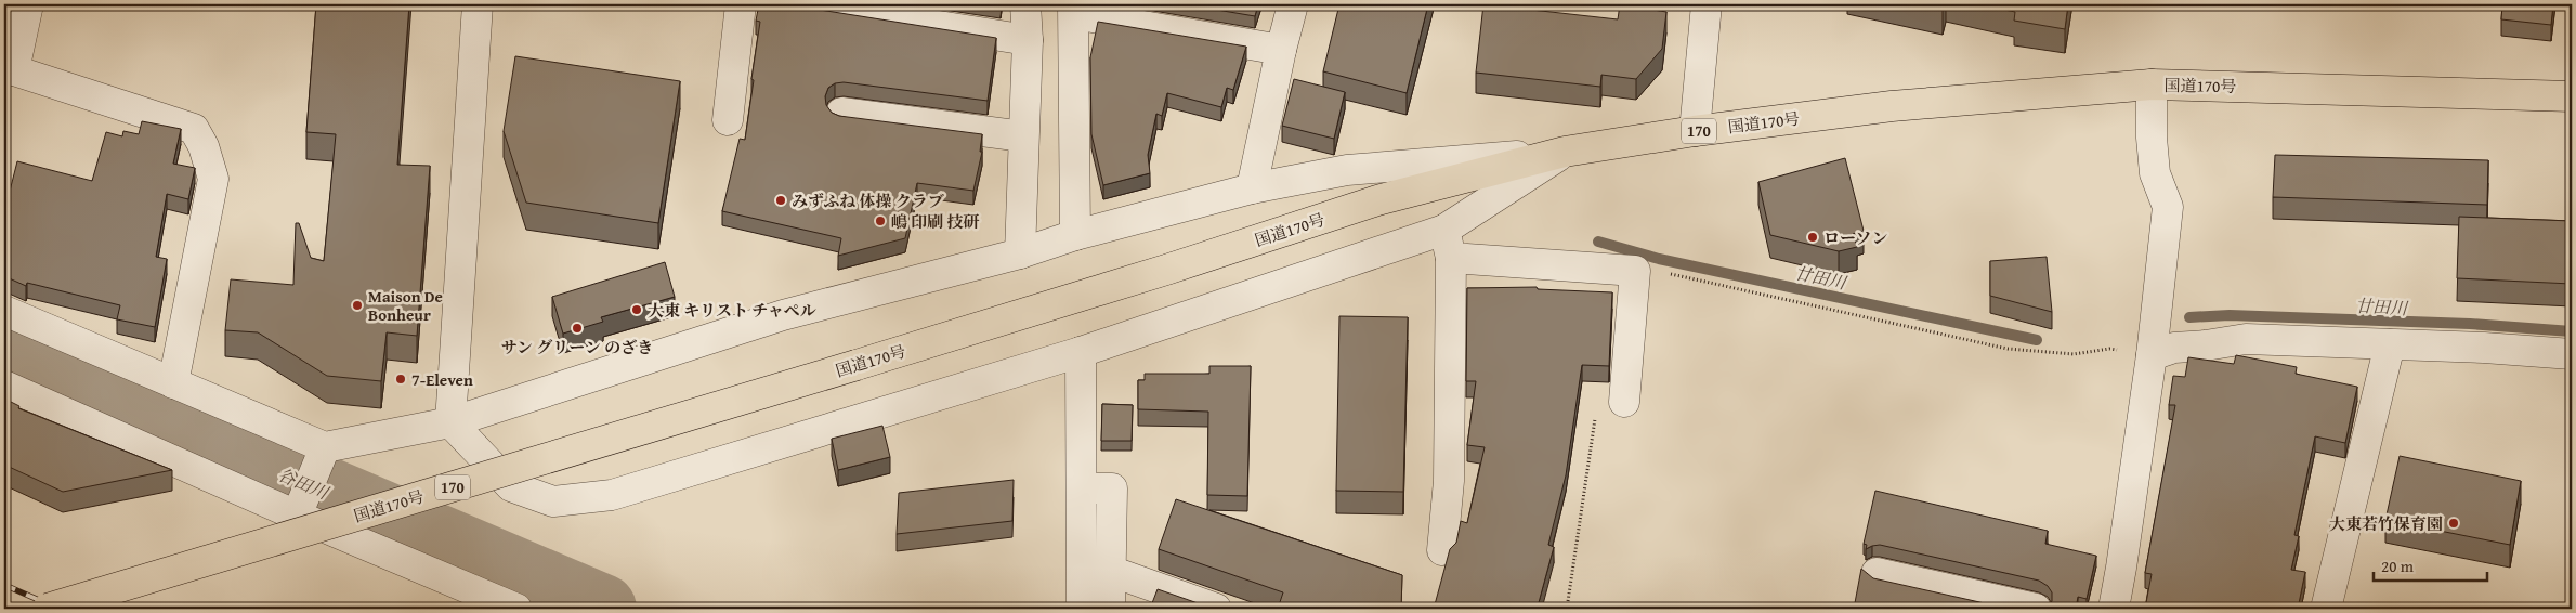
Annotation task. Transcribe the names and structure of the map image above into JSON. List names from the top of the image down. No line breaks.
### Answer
{"streets":{"highway":["国道170号","170"]},"water":["廿田川","谷田川"],"places":["みずふね 体操 クラブ","嶋 印刷 技研","ローソン","Maison De Bonheur","大東 キリスト チャペル","サン グリーン のざき","7-Eleven","大東若竹保育園"],"scale_bar":"20 m"}
